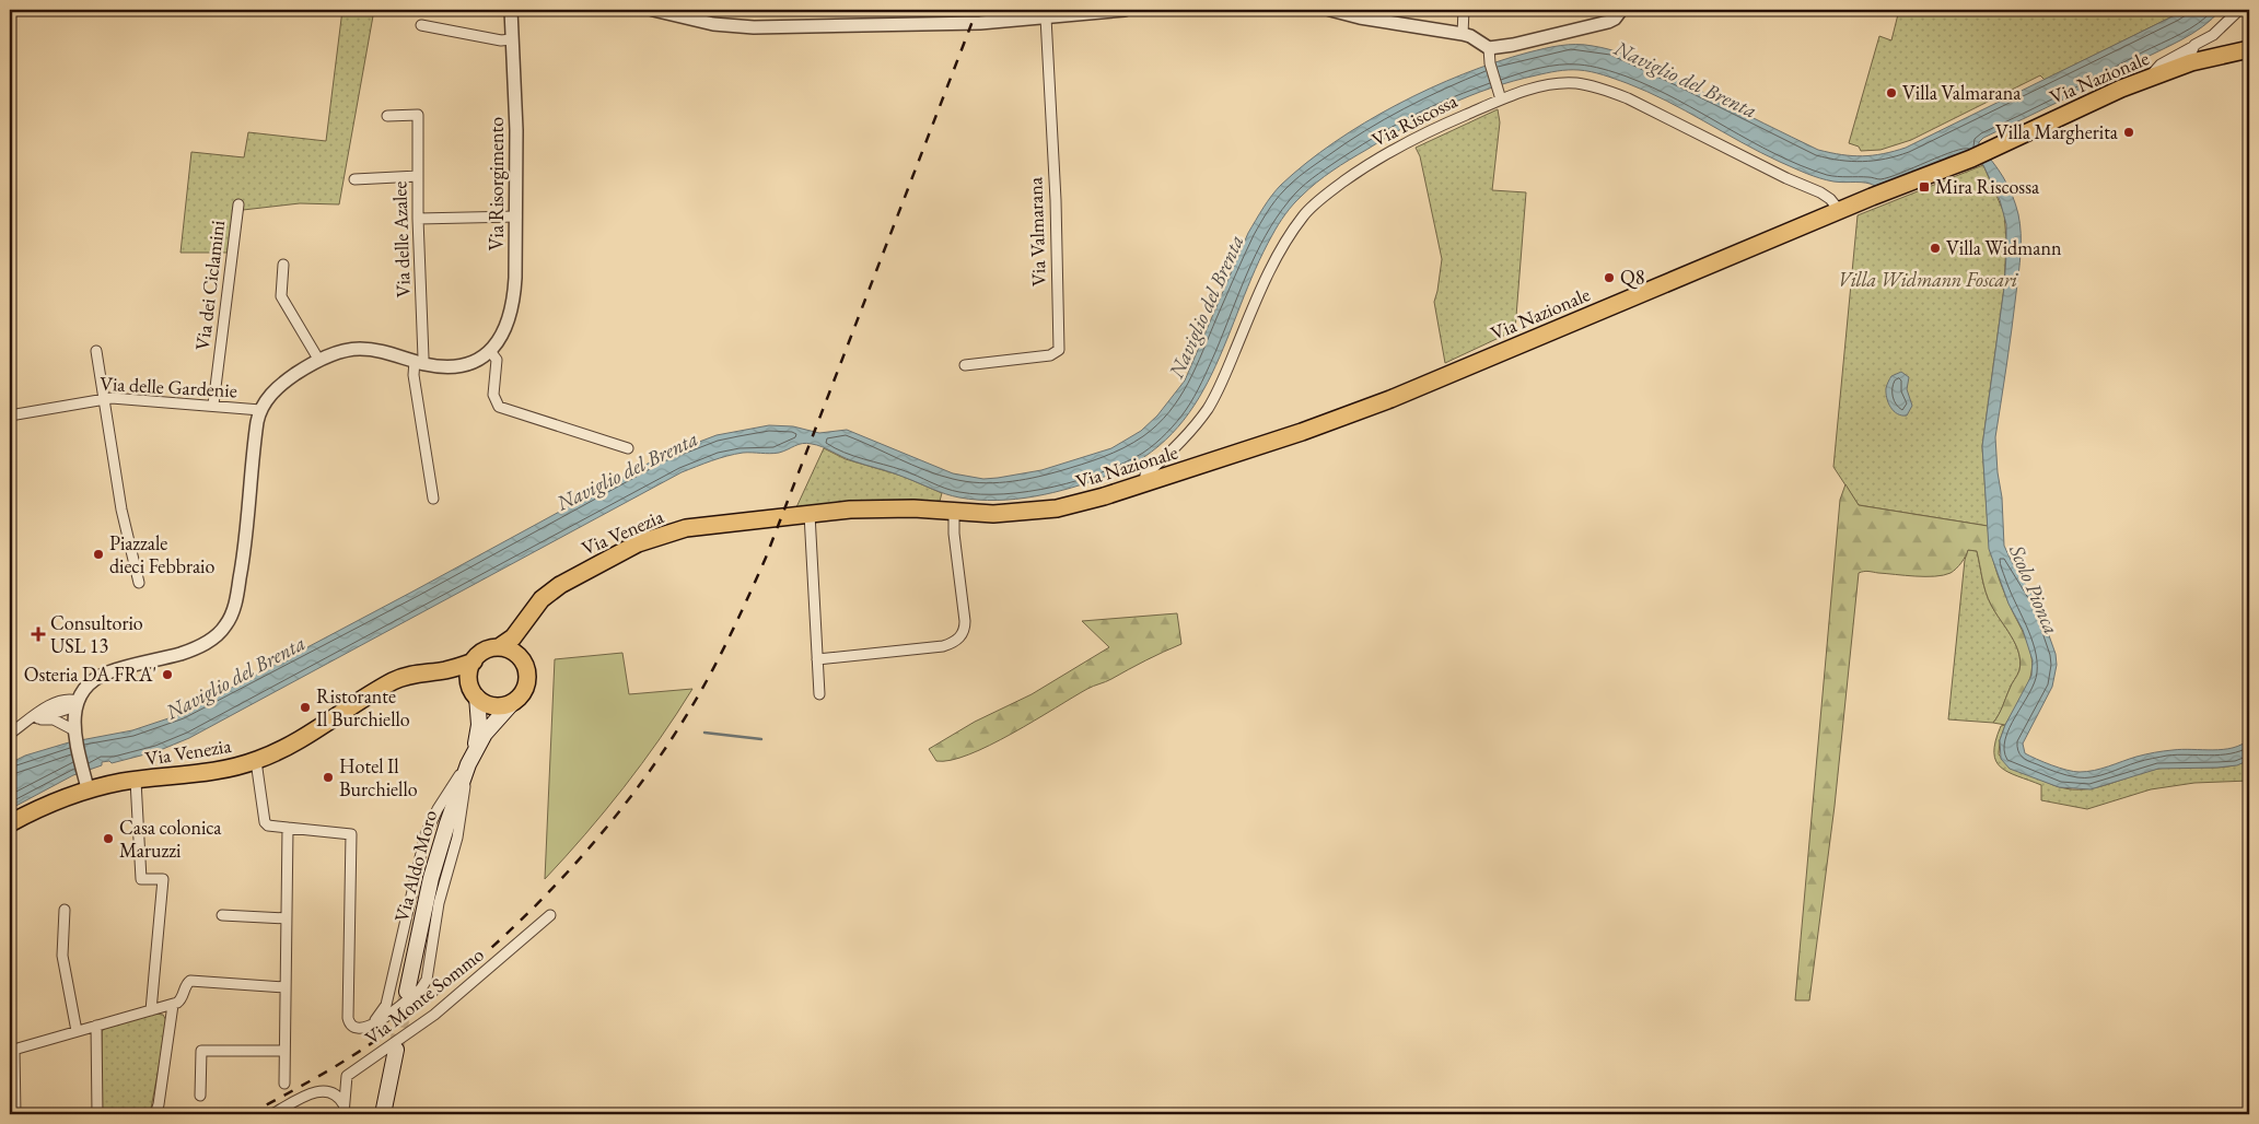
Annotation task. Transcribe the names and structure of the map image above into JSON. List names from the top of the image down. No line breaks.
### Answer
{"streets":{"main road":["Via Nazionale","Via Venezia","Via Aldo Moro"],"street":["Via Riscossa","Via Risorgimento","Via Valmarana","Via delle Azalee","Via dei Ciclamini","Via delle Gardenie","Via Monte Sommo"]},"crossings":[["Via Nazionale","Via Riscossa"],["Via Nazionale","Via Venezia"],["Via Risorgimento","Via delle Azalee"],["Via Risorgimento","Via delle Gardenie"],["Via dei Ciclamini","Via delle Gardenie"],["Via Venezia","Via Aldo Moro"],["Via Aldo Moro","Via Monte Sommo"]],"water":["Naviglio del Brenta","Scolo Pionca"],"parks":["Villa Widmann Foscari"],"places":{"other":["Villa Valmarana","Villa Margherita","Villa Widmann","Q8","Piazzale dieci Febbraio","Osteria DA FRA'","Ristorante Il Burchiello","Hotel Il Burchiello","Casa colonica Maruzzi"],"transit":["Mira Riscossa"],"health":["Consultorio USL 13"]}}
